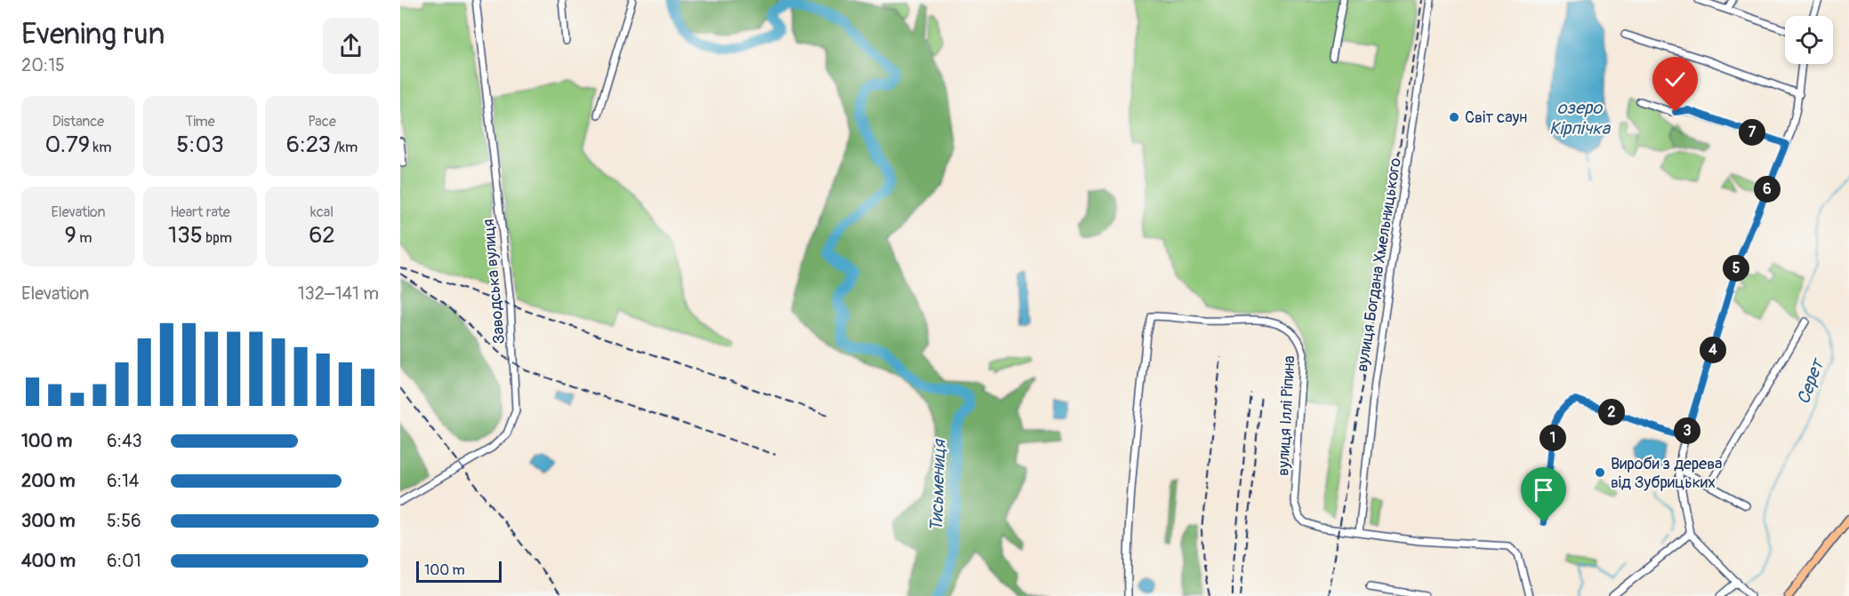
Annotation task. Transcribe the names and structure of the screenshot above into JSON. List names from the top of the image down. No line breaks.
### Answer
{"streets":{"street":["вулиця Богдана Хмельницького","Заводська вулиця","вулиця Іллі Ріпина"]},"crossings":[["вулиця Богдана Хмельницького","вулиця Іллі Ріпина"]],"water":["озеро Кірпічка","Серет","Тисьмениця"],"places":["Світ саун","Вироби з дерева від Зубрицьких"],"scale_bar":"100 m","page":{"heading":["Evening run","20:15"],"stats":[["Distance","0.79 km"],["Time","5:03"],["Pace","6:23 /km"],["Elevation","9 m"],["Heart rate","135 bpm"],["kcal","62"]],"pins":["7","6","5","4","2","3","1"],"chart":["Elevation","132–141 m"],"list":[{"name":"100 m","note":"6:43"},{"name":"200 m","note":"6:14"},{"name":"300 m","note":"5:56"},{"name":"400 m","note":"6:01"}],"scale":"100 m"}}
